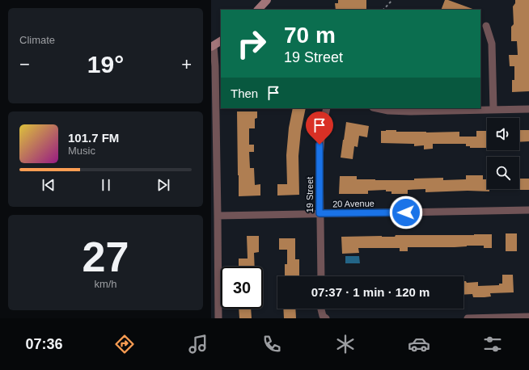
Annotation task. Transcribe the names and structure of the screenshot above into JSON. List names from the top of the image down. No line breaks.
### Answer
{"streets":{"street":["19 Street","20 Avenue"]},"crossings":[["19 Street","20 Avenue"]],"page":{"tile":["Climate",["27","km/h"]],"turn":["70 m","19 Street"],"heat":["−","19°","+"],"then":"Then","song":["101.7 FM","Music"],"limit":"30","trip":"07:37 · 1 min · 120 m","tabs":"07:36"}}
